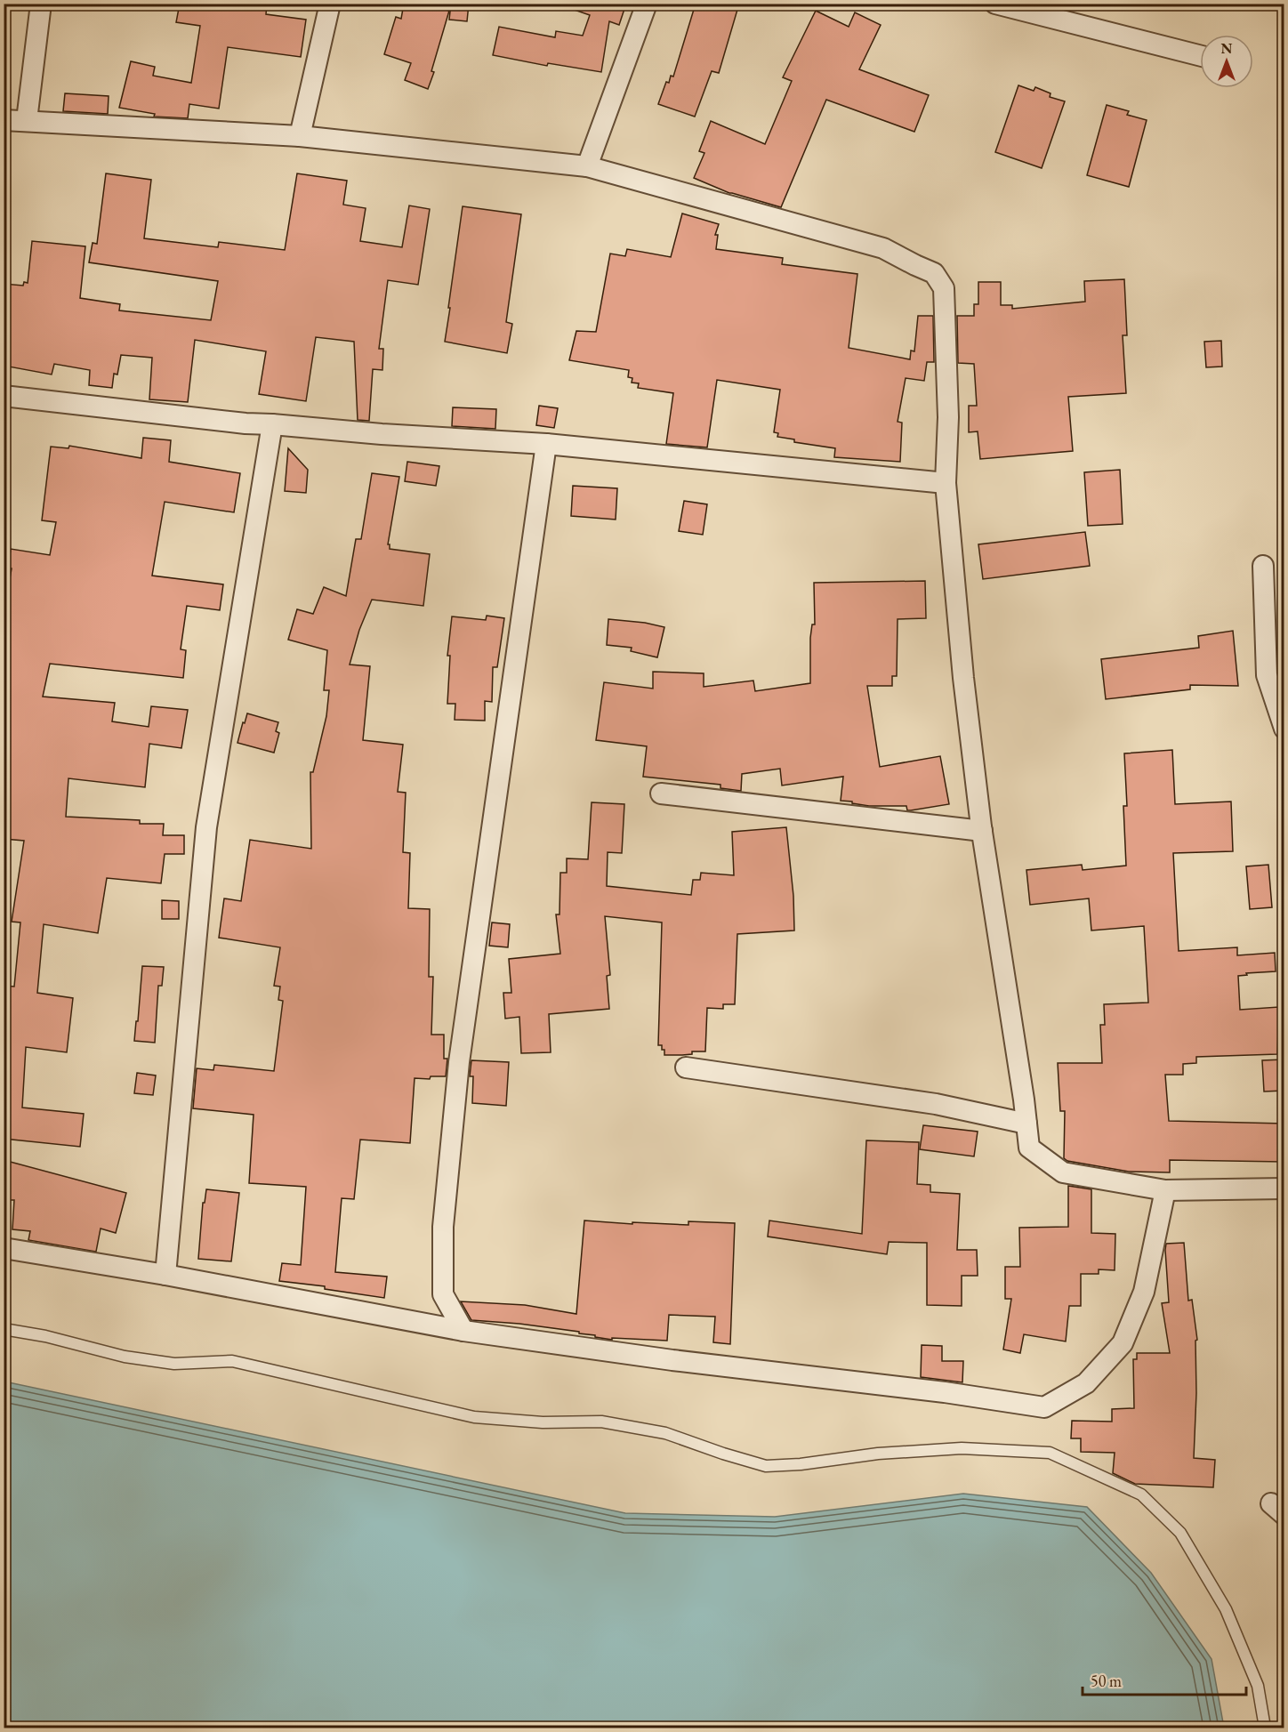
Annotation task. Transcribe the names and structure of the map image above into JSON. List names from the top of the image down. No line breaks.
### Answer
{"scale_bar":"50 m","north":"top"}
